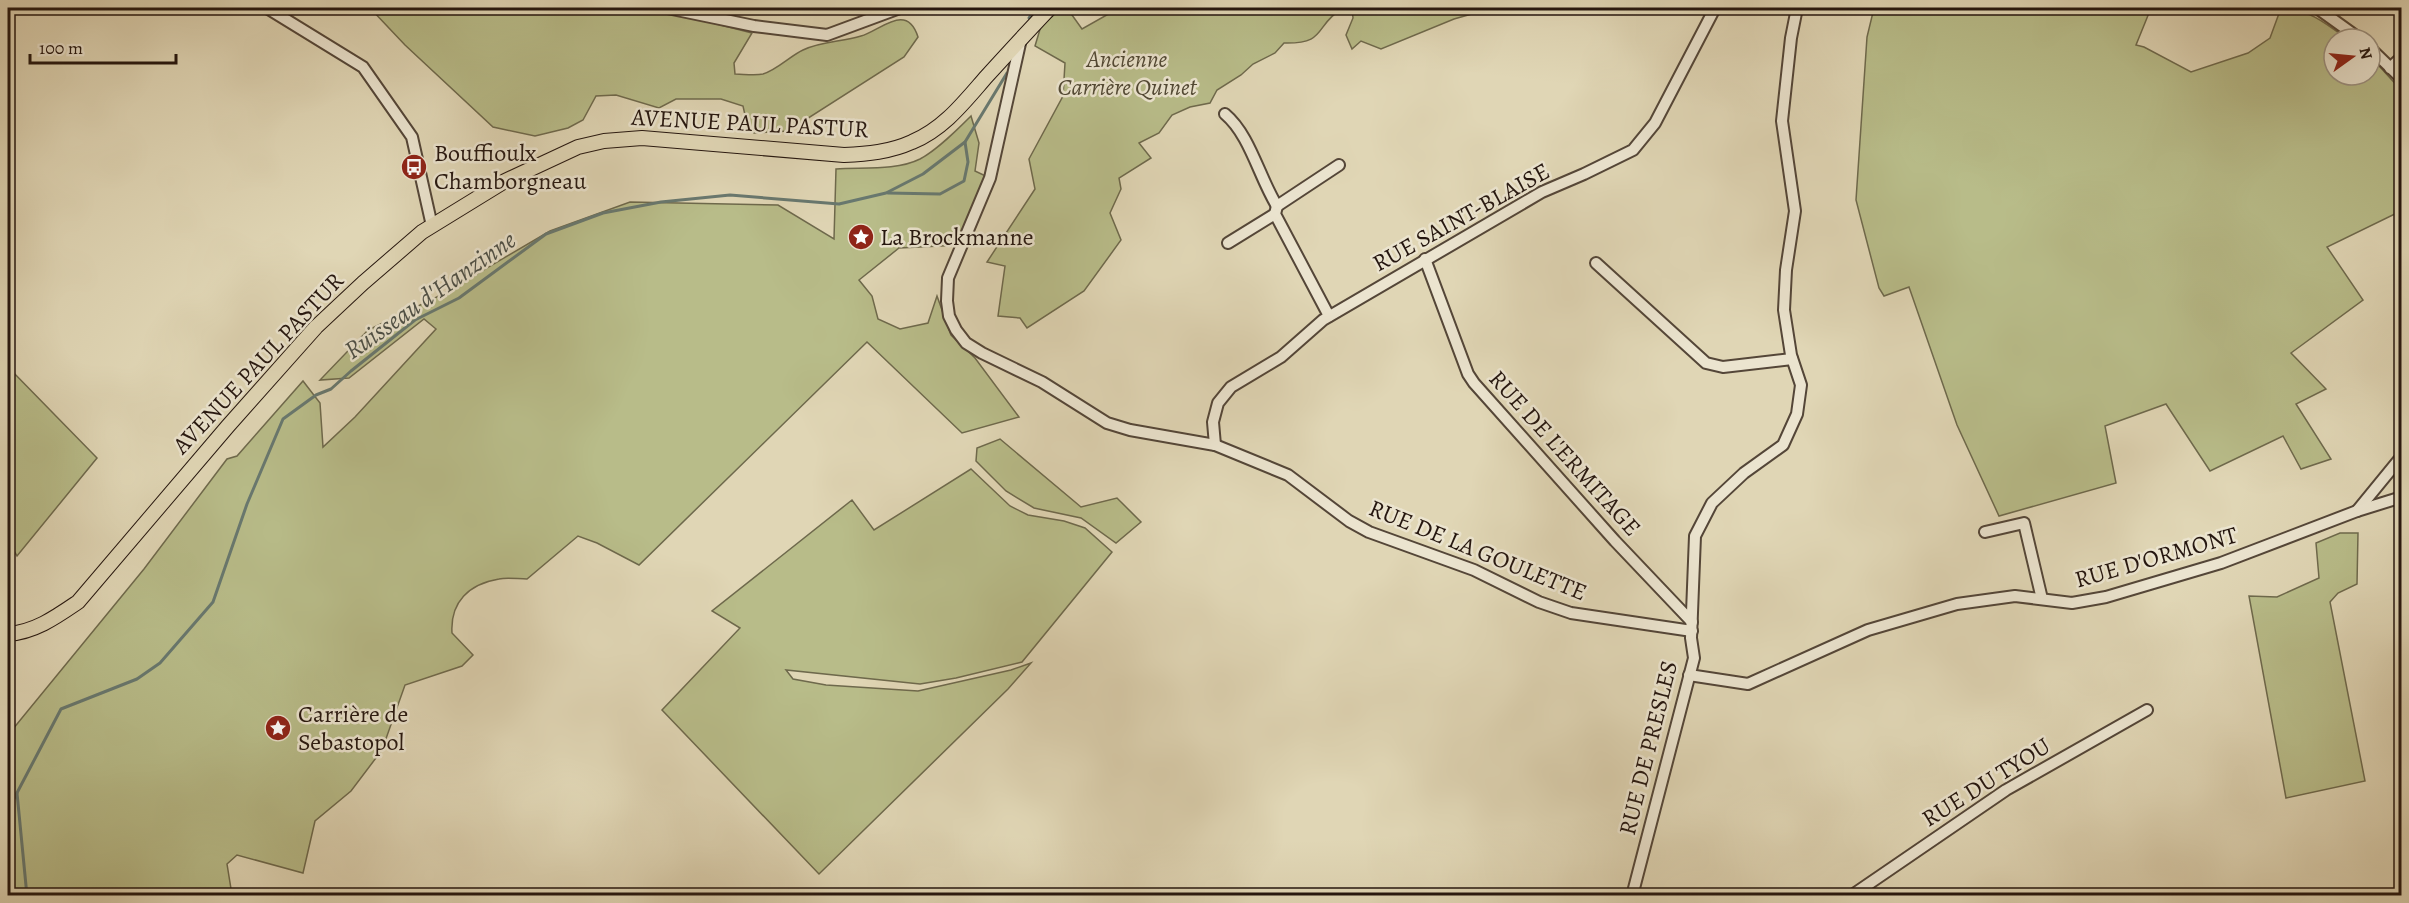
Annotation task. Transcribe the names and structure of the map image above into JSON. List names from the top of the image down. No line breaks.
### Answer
{"streets":{"main road":["AVENUE PAUL PASTUR"],"street":["RUE SAINT-BLAISE","RUE DE L'ERMITAGE","RUE DE LA GOULETTE","RUE D'ORMONT","RUE DE PRESLES","RUE DU TYOU"]},"crossings":[["AVENUE PAUL PASTUR","RUE DE LA GOULETTE"],["RUE SAINT-BLAISE","RUE DE L'ERMITAGE"],["RUE SAINT-BLAISE","RUE DE LA GOULETTE"],["RUE DE L'ERMITAGE","RUE DE LA GOULETTE"],["RUE DE L'ERMITAGE","RUE DE PRESLES"],["RUE DE LA GOULETTE","RUE DE PRESLES"],["RUE D'ORMONT","RUE DE PRESLES"]],"water":["Ruisseau d'Hanzinne"],"parks":["Ancienne Carrière Quinet"],"places":{"bus stop":["Bouffioulx Chamborgneau"],"place":["La Brockmanne","Carrière de Sebastopol"]},"scale_bar":"100 m","north":"right"}
